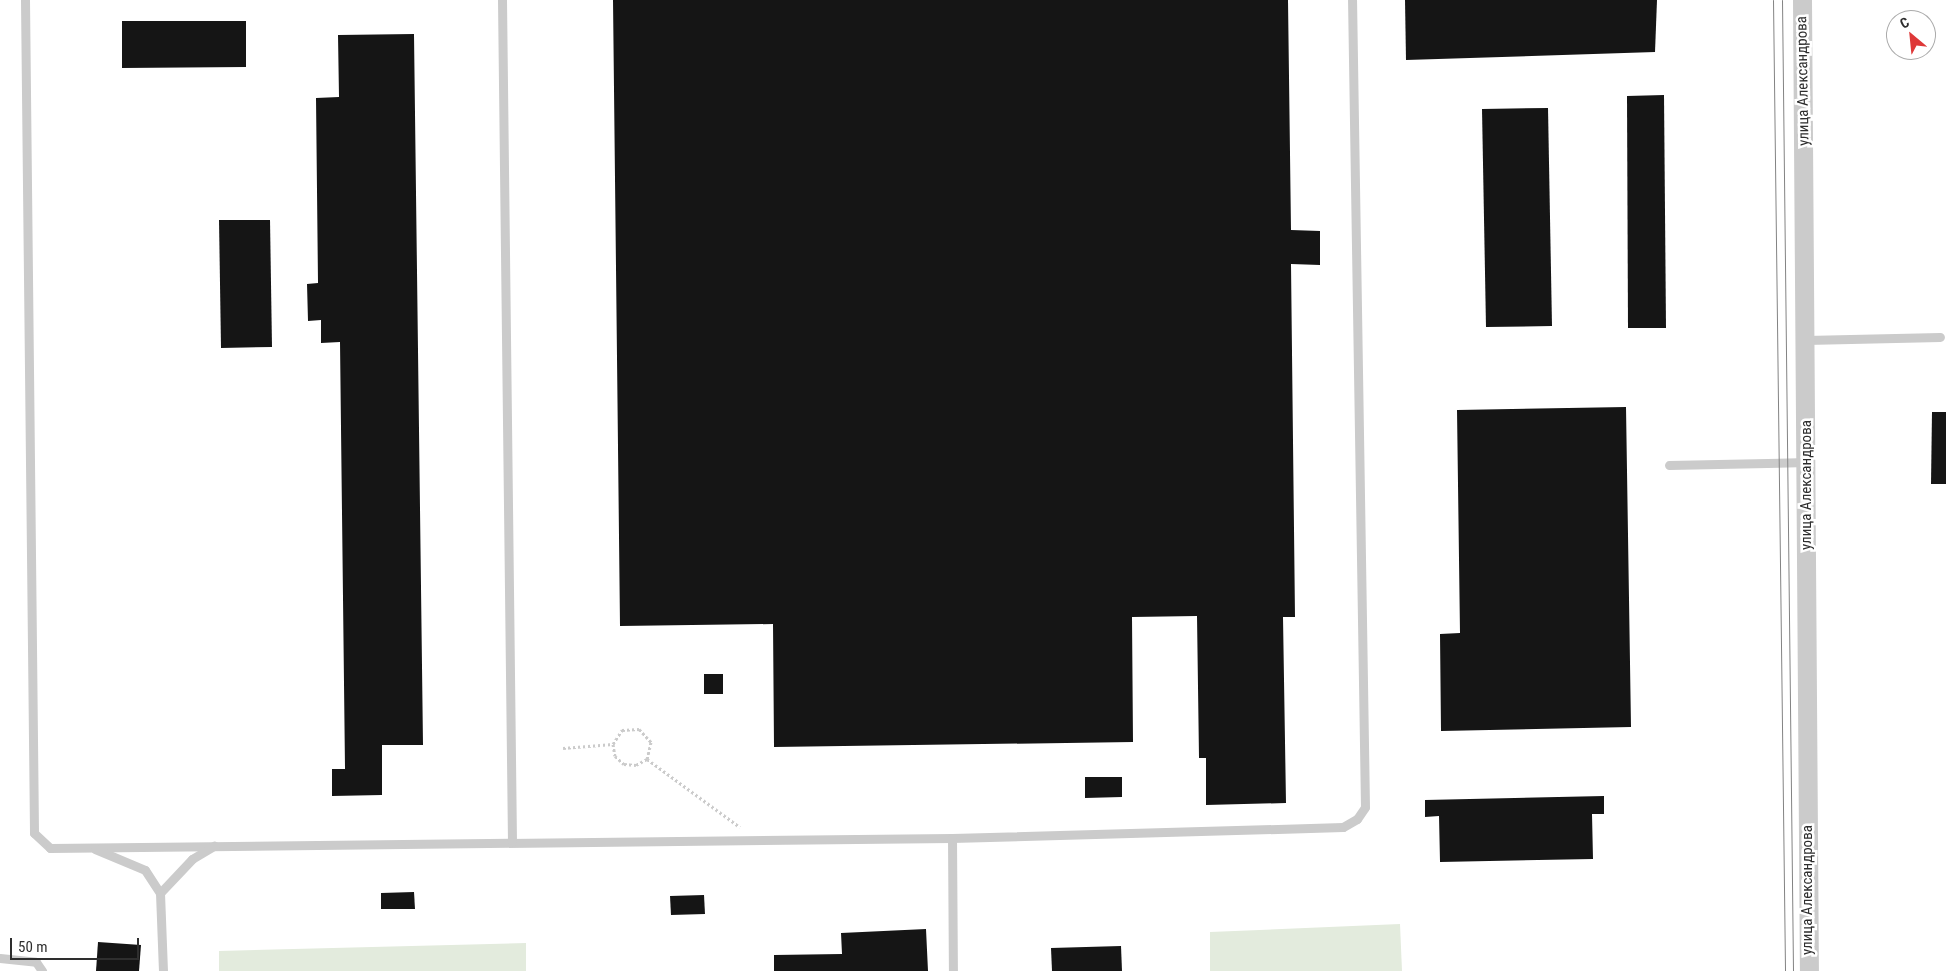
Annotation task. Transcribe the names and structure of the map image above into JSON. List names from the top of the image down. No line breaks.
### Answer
{"streets":{"street":["улица Александрова"]},"scale_bar":"50 m","north":"top left"}
